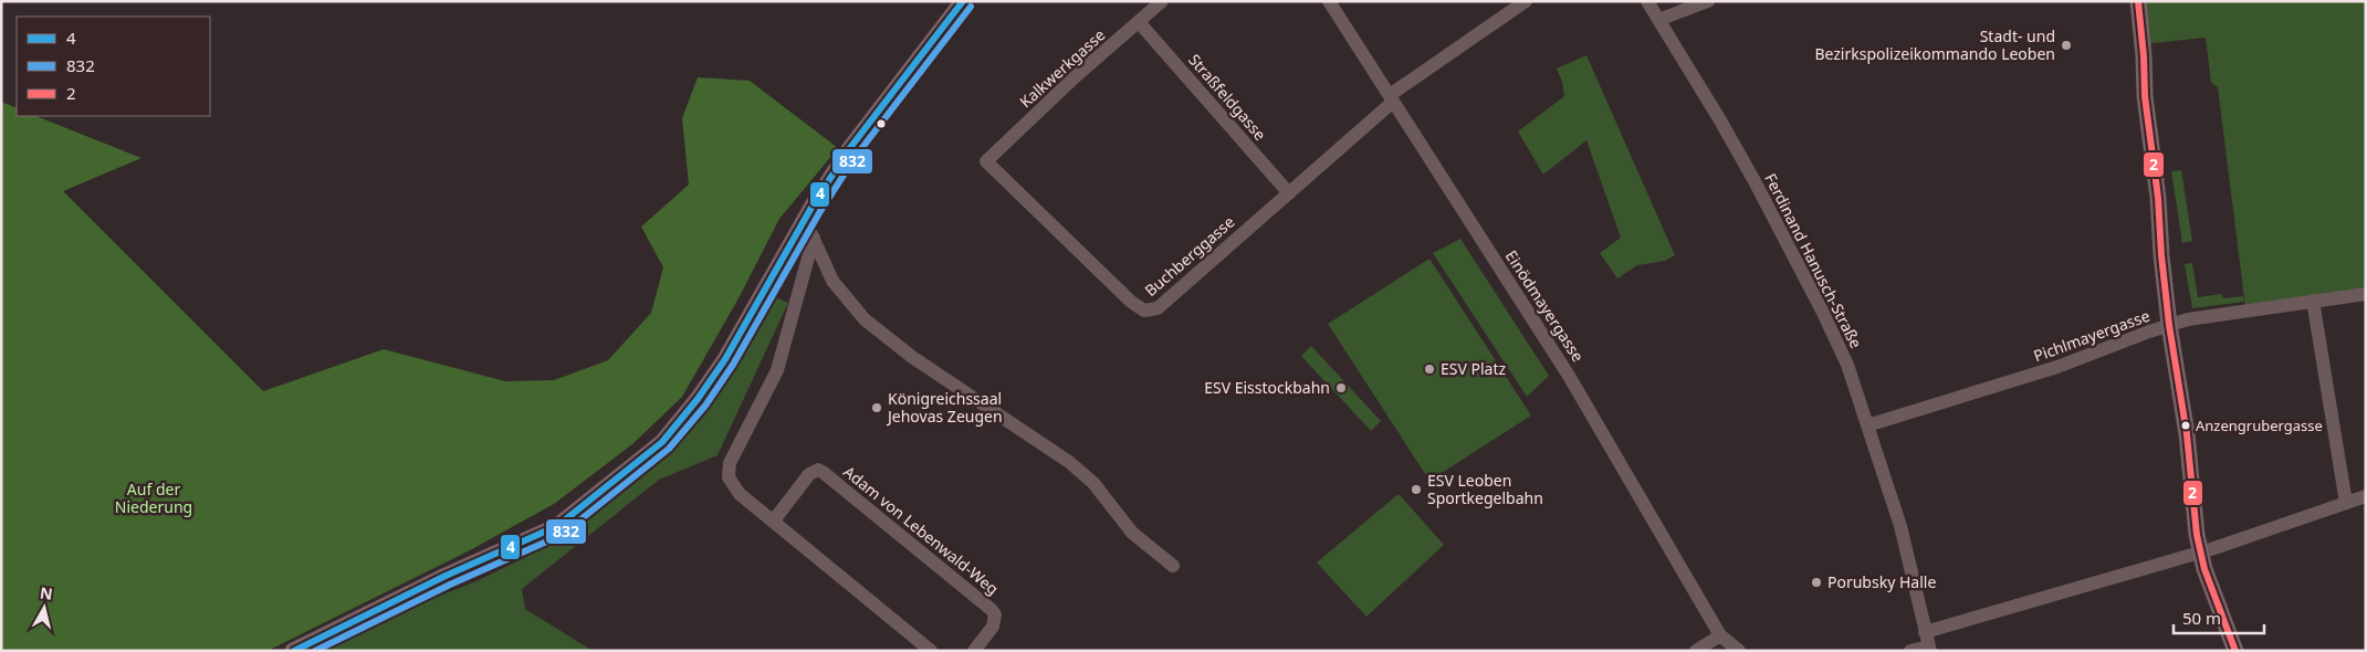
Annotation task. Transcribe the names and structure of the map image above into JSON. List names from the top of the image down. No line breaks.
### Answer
{"streets":{"street":["Kalkwerkgasse","Straßfeldgasse","Buchberggasse","Ferdinand Hanusch-Straße","Einödmayergasse","Pichlmayergasse","Adam von Lebenwald-Weg"]},"crossings":[["Kalkwerkgasse","Straßfeldgasse"],["Kalkwerkgasse","Buchberggasse"],["Straßfeldgasse","Buchberggasse"],["Buchberggasse","Einödmayergasse"],["Ferdinand Hanusch-Straße","Pichlmayergasse"]],"parks":["Auf der Niederung"],"places":["Stadt- und Bezirkspolizeikommando Leoben","ESV Platz","ESV Eisstockbahn","Königreichssaal Jehovas Zeugen","Anzengrubergasse","ESV Leoben Sportkegelbahn","Porubsky Halle"],"lines":["transit line 4","transit line 2","transit line 832"],"legend":["4","832","2"],"scale_bar":"50 m","north":"top"}
